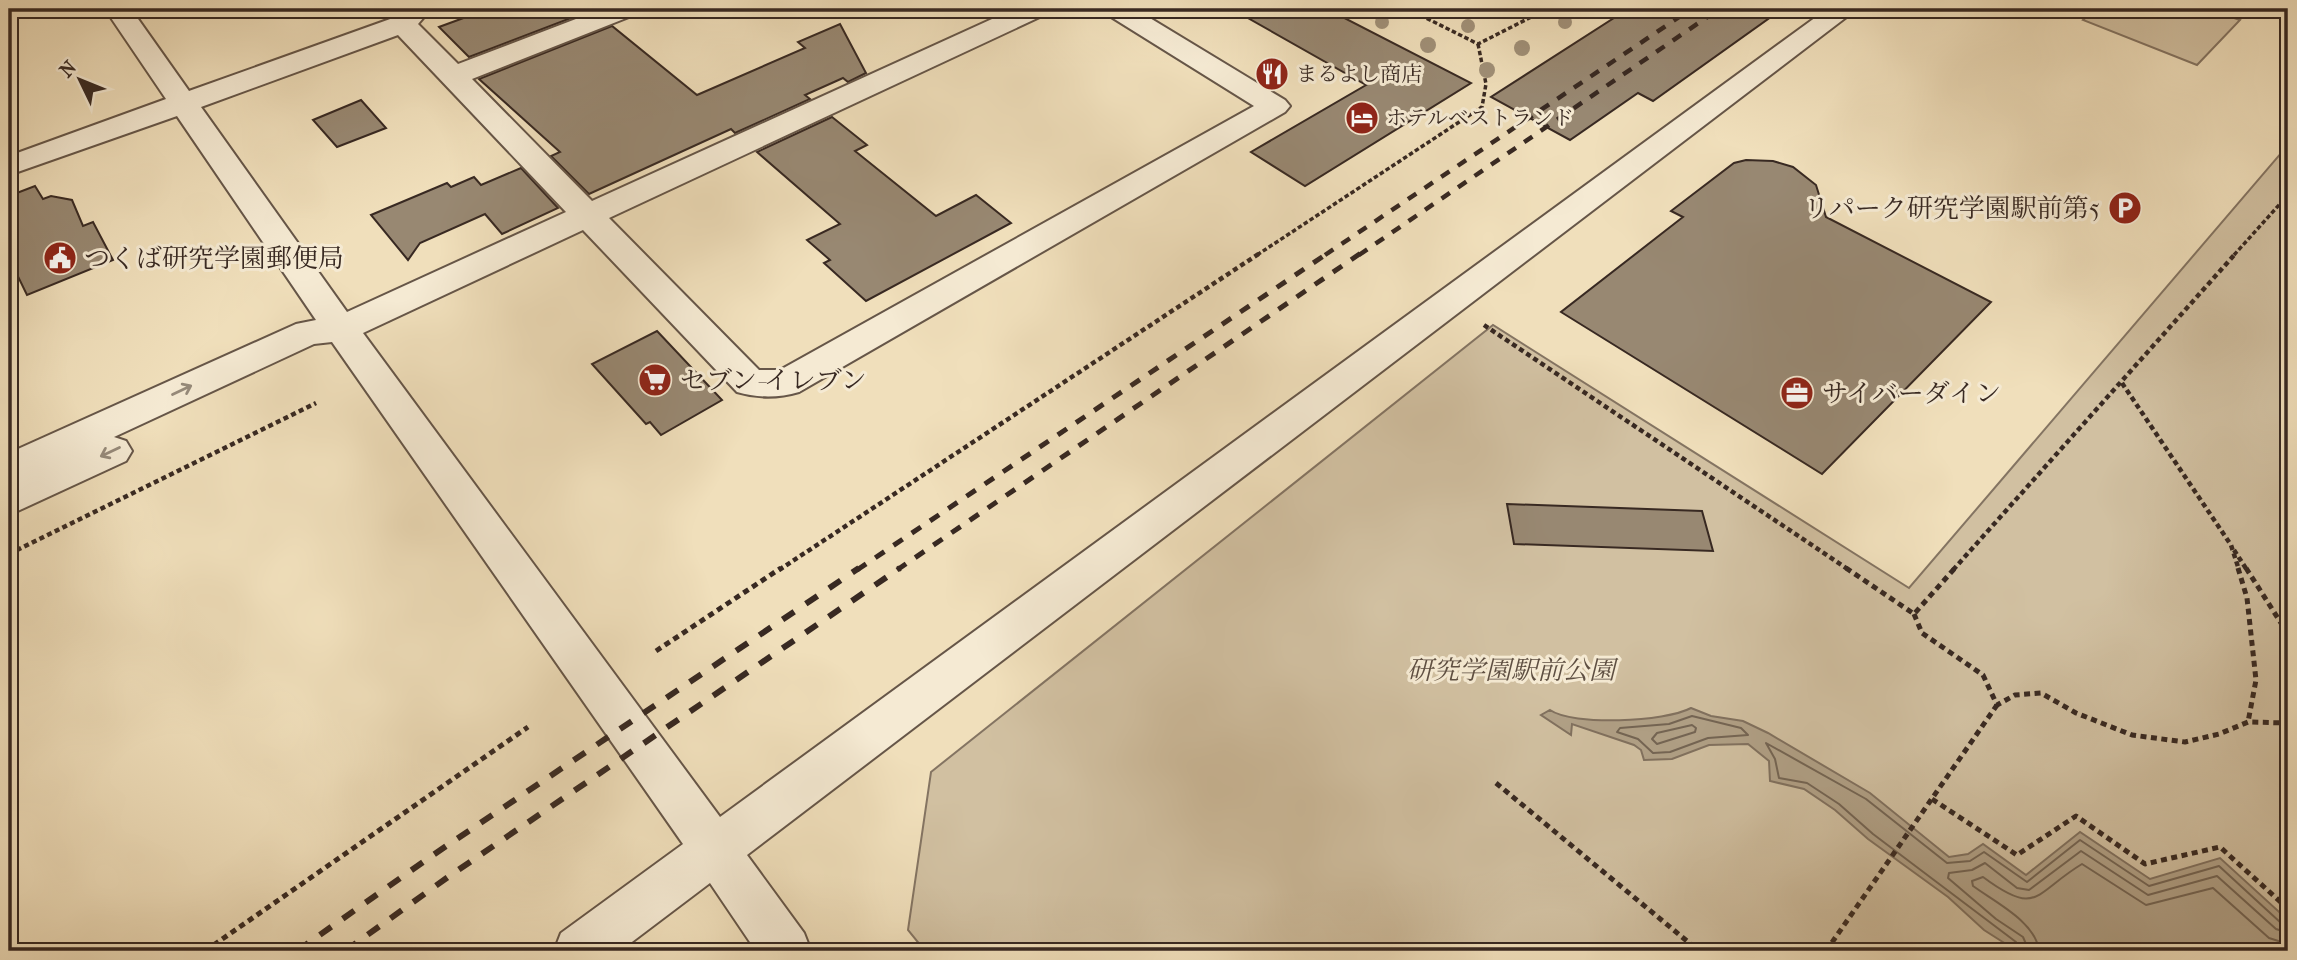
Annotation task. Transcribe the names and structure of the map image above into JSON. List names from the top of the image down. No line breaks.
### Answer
{"parks":["研究学園駅前公園"],"places":{"restaurant":["まるよし商店"],"hotel":["ホテルベストランド"],"parking":["リパーク研究学園駅前第5"],"public building":["つくば研究学園郵便局"],"supermarket":["セブン-イレブン"],"office":["サイバーダイン"]},"north":"top left"}
